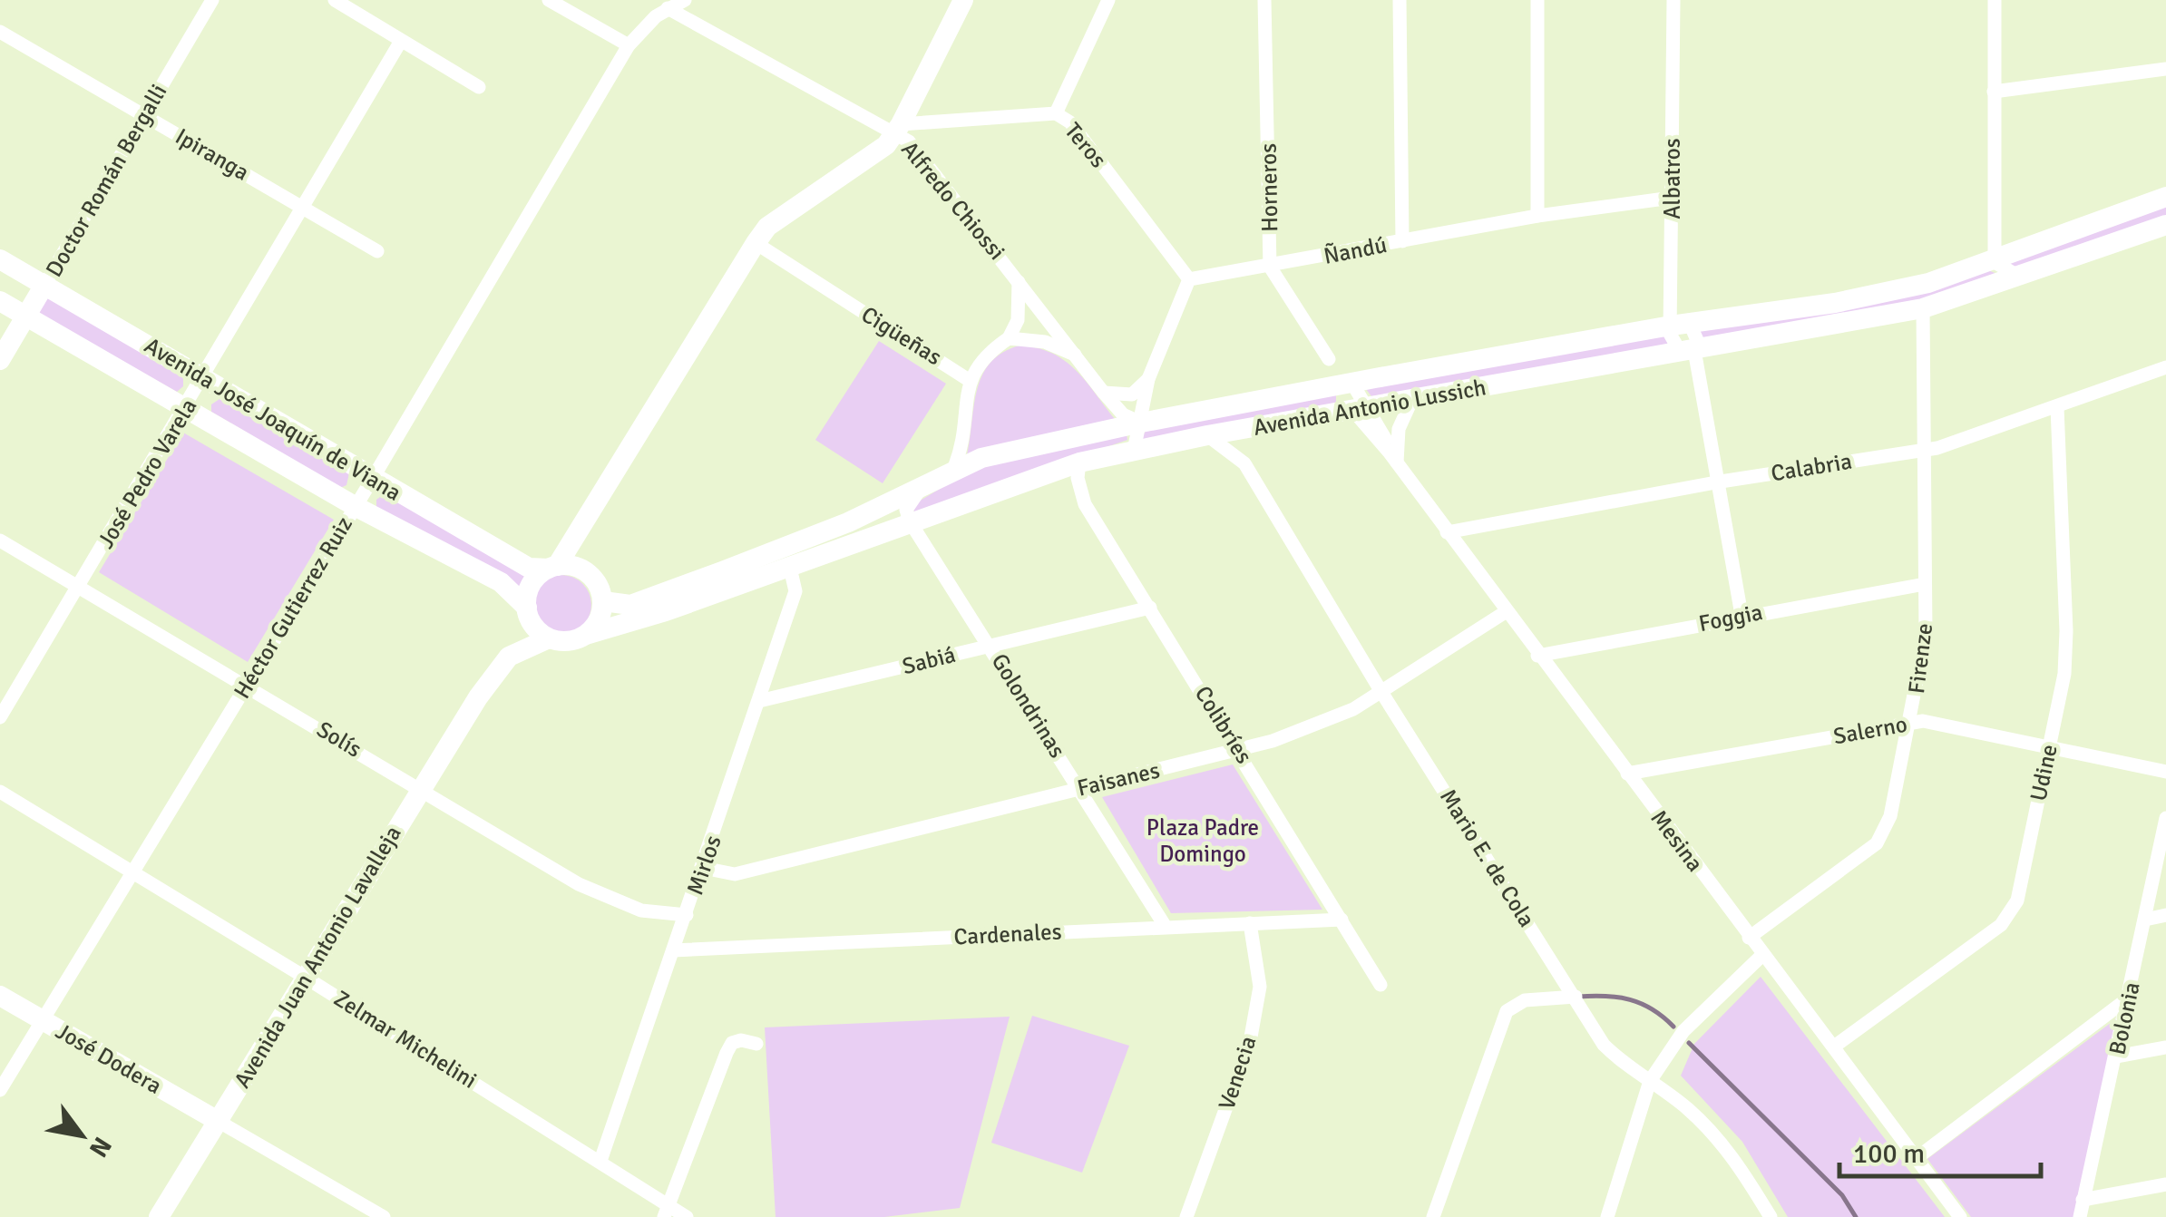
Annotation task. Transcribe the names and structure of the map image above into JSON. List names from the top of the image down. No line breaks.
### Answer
{"streets":{"main road":["Doctor Román Bergalli","Avenida Antonio Lussich","Avenida José Joaquín de Viana","Avenida Juan Antonio Lavalleja","José Dodera"],"street":["Teros","Ipiranga","Albatros","Horneros","Alfredo Chiossi","Ñandú","Cigüeñas","Calabria","José Pedro Varela","Héctor Gutierrez Ruiz","Foggia","Firenze","Sabiá","Golondrinas","Colibríes","Salerno","Solís","Udine","Faisanes","Mesina","Mario E. de Cola","Mirlos","Cardenales","Bolonia","Zelmar Michelini","Venecia"]},"crossings":[["Teros","Ñandú"],["Ipiranga","Doctor Román Bergalli"],["Ipiranga","José Pedro Varela"],["Albatros","Ñandú"],["Albatros","Avenida Antonio Lussich"],["Doctor Román Bergalli","Avenida José Joaquín de Viana"],["Horneros","Ñandú"],["Alfredo Chiossi","Avenida Antonio Lussich"],["Alfredo Chiossi","Héctor Gutierrez Ruiz"],["Avenida Antonio Lussich","Avenida José Joaquín de Viana"],["Avenida Antonio Lussich","Firenze"],["Avenida Antonio Lussich","Golondrinas"],["Avenida Antonio Lussich","Colibríes"],["Avenida Antonio Lussich","Mesina"],["Avenida Antonio Lussich","Mario E. de Cola"],["Avenida Antonio Lussich","Mirlos"],["Avenida Antonio Lussich","Avenida Juan Antonio Lavalleja"],["Avenida José Joaquín de Viana","José Pedro Varela"],["Avenida José Joaquín de Viana","Héctor Gutierrez Ruiz"],["Avenida José Joaquín de Viana","Avenida Juan Antonio Lavalleja"],["Calabria","Firenze"],["Calabria","Udine"],["Calabria","Mesina"],["José Pedro Varela","Solís"],["Héctor Gutierrez Ruiz","Solís"],["Héctor Gutierrez Ruiz","Zelmar Michelini"],["Héctor Gutierrez Ruiz","José Dodera"],["Foggia","Firenze"],["Foggia","Mesina"],["Firenze","Salerno"],["Firenze","Mesina"],["Sabiá","Golondrinas"],["Sabiá","Colibríes"],["Sabiá","Mirlos"],["Golondrinas","Faisanes"],["Golondrinas","Cardenales"],["Colibríes","Faisanes"],["Colibríes","Cardenales"],["Salerno","Udine"],["Salerno","Mesina"],["Solís","Mirlos"],["Solís","Avenida Juan Antonio Lavalleja"],["Udine","Mesina"],["Faisanes","Mesina"],["Faisanes","Mario E. de Cola"],["Faisanes","Mirlos"],["Mirlos","Cardenales"],["Mirlos","Zelmar Michelini"],["Cardenales","Venecia"],["Avenida Juan Antonio Lavalleja","Zelmar Michelini"],["Avenida Juan Antonio Lavalleja","José Dodera"]],"parks":["Plaza Padre Domingo"],"scale_bar":"100 m","north":"bottom right"}
